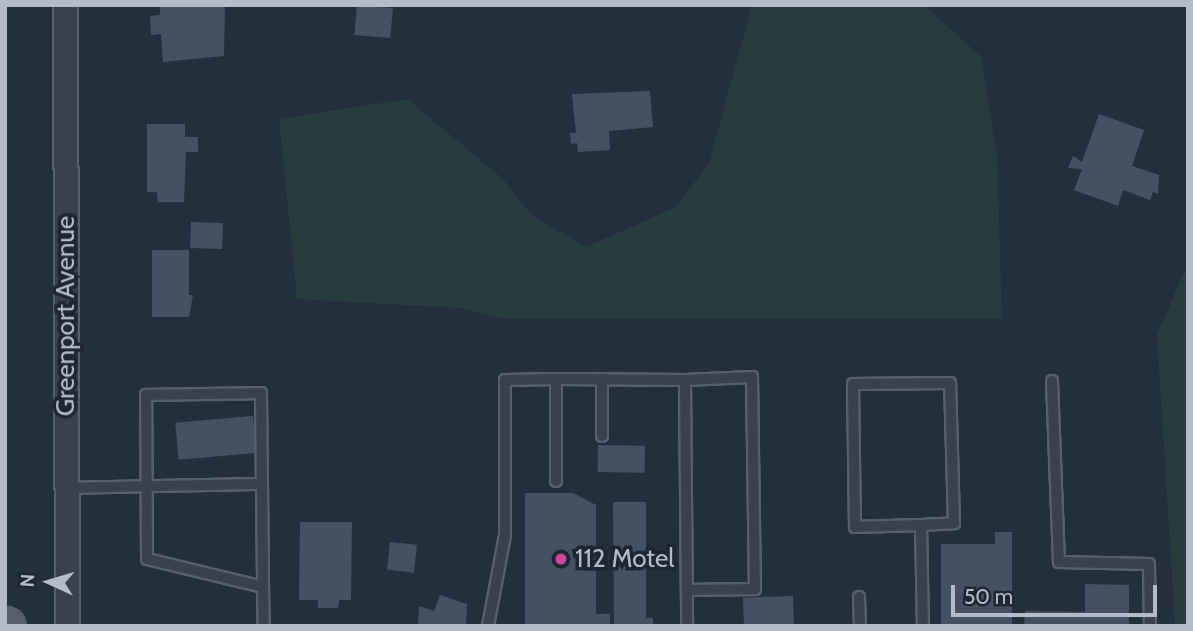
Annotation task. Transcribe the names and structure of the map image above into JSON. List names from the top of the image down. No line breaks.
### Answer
{"streets":{"street":["Greenport Avenue"]},"places":["112 Motel"],"scale_bar":"50 m","north":"left"}
